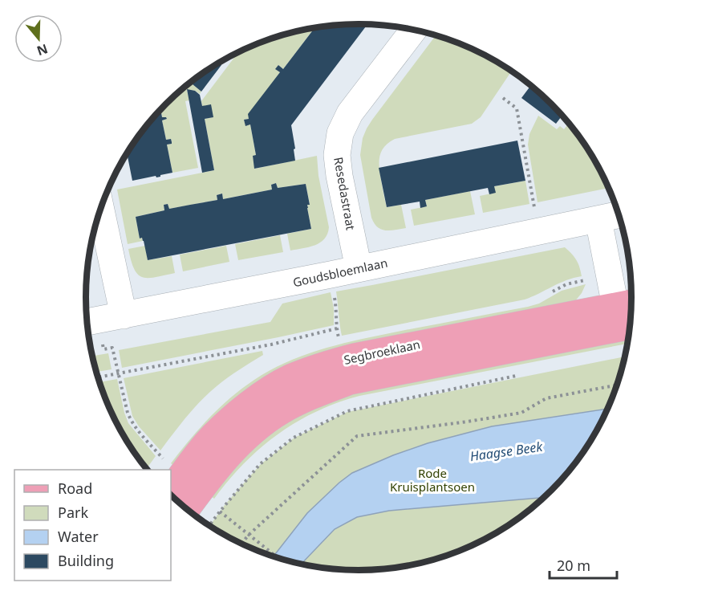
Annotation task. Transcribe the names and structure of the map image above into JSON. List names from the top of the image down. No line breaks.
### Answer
{"streets":{"main road":["Segbroeklaan"],"street":["Resedastraat","Goudsbloemlaan"]},"crossings":[["Resedastraat","Goudsbloemlaan"]],"water":["Haagse Beek"],"parks":["Rode Kruisplantsoen"],"legend":["Road","Park","Water","Building"],"scale_bar":"20 m","north":"bottom"}
